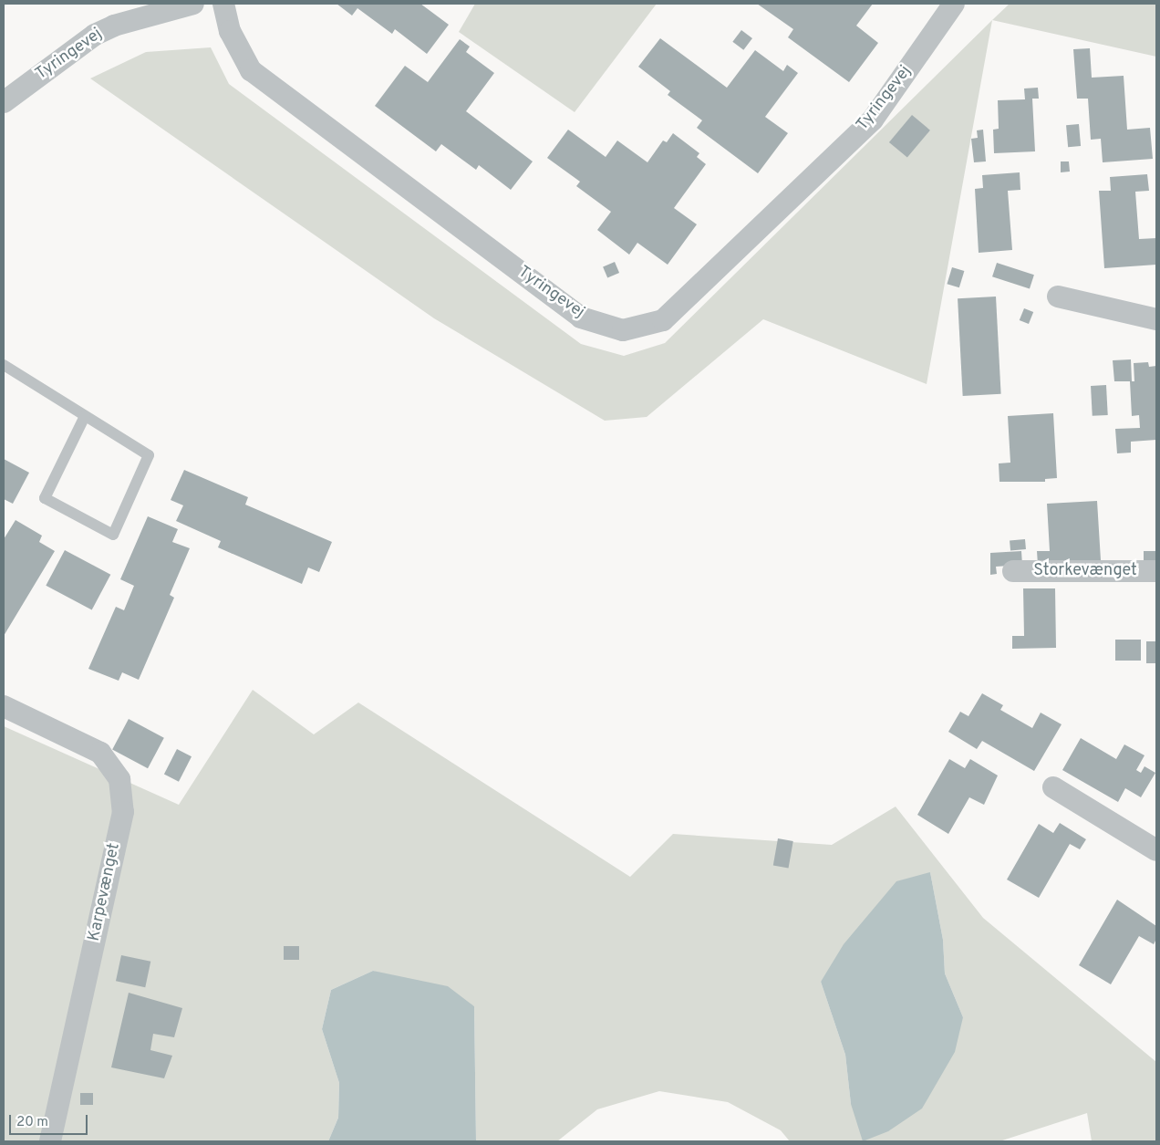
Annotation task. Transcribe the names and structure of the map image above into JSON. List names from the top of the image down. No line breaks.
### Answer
{"streets":{"street":["Tyringevej","Storkevænget","Karpevænget"]},"scale_bar":"20 m"}
